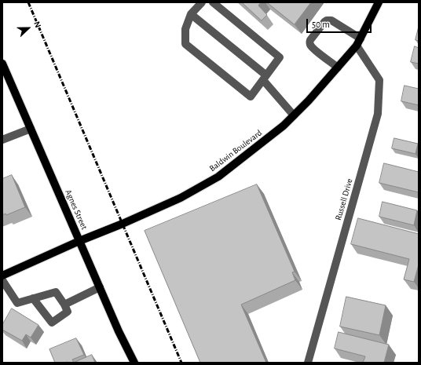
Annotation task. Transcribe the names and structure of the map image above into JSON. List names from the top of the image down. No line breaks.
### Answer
{"streets":{"main road":["Baldwin Boulevard","Agnes Street"],"street":["Russell Drive"]},"crossings":[["Baldwin Boulevard","Russell Drive"],["Baldwin Boulevard","Agnes Street"]],"scale_bar":"50 m","north":"right"}
